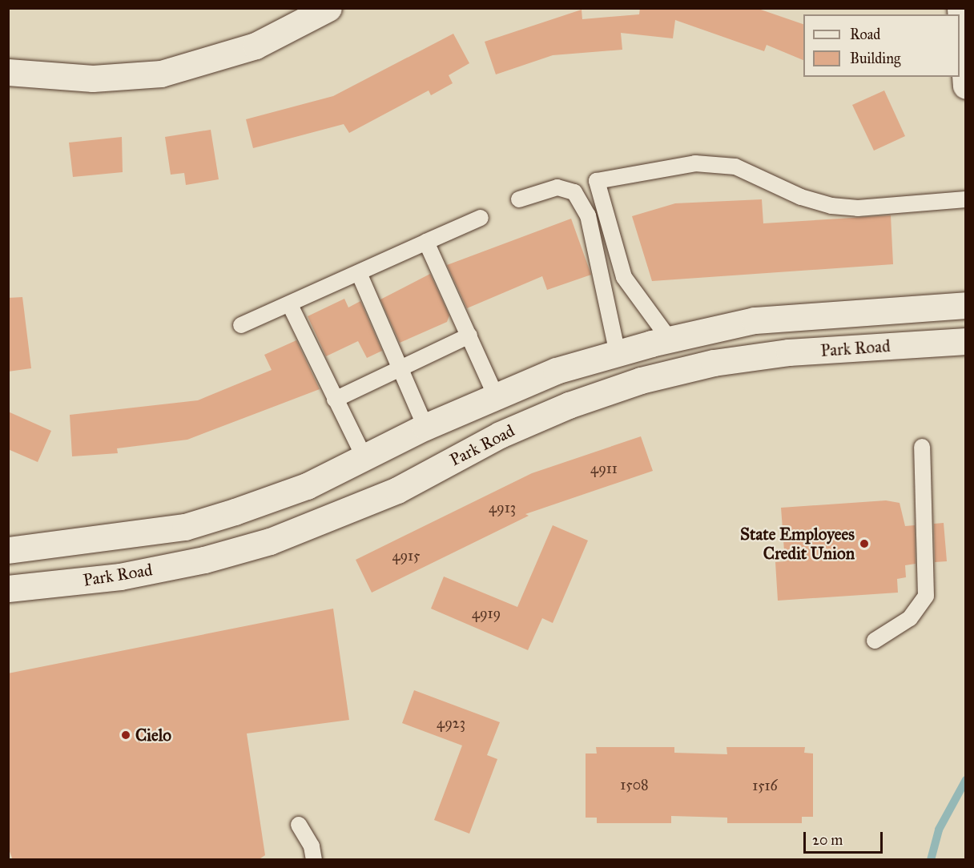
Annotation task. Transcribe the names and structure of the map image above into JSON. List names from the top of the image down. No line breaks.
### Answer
{"streets":{"main road":["Park Road"]},"places":["State Employees Credit Union","Cielo"],"house_numbers":["4911","4913","4915","4919","4923","1508","1516"],"legend":["Road","Building"],"scale_bar":"20 m"}
